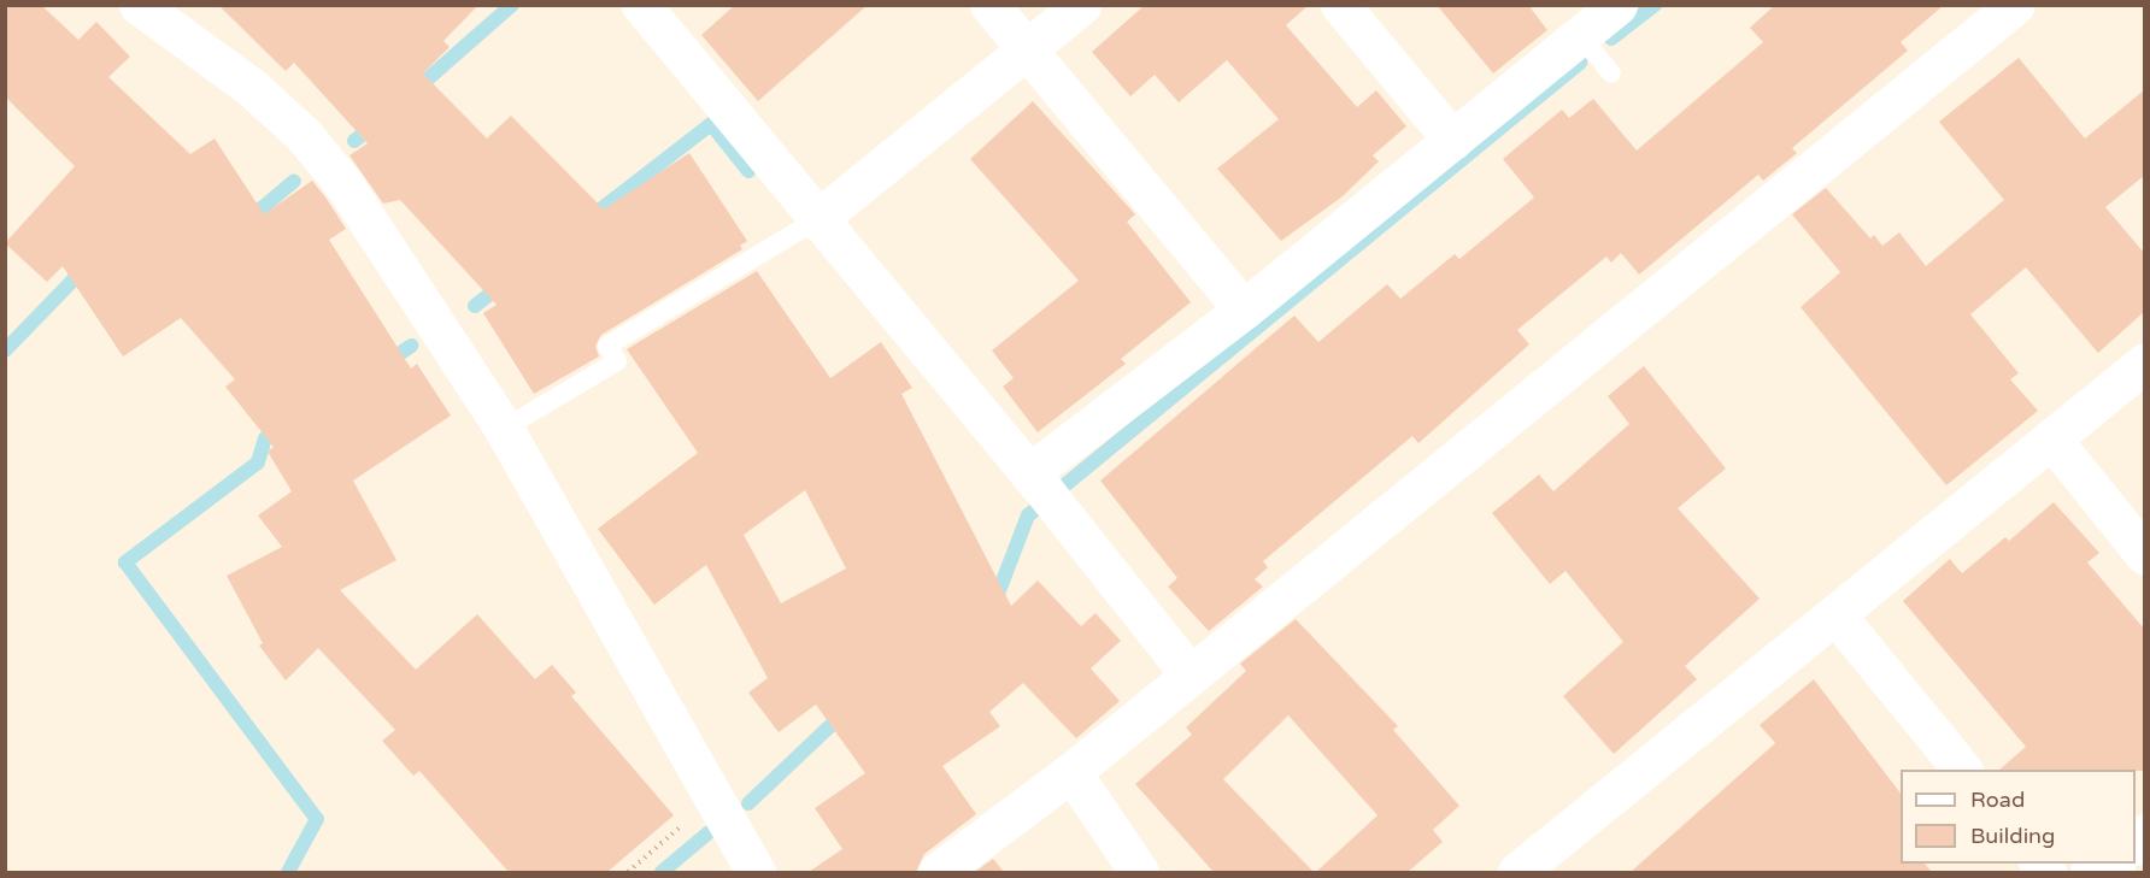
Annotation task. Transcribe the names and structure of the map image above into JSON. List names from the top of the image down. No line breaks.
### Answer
{"legend":["Road","Building"]}
